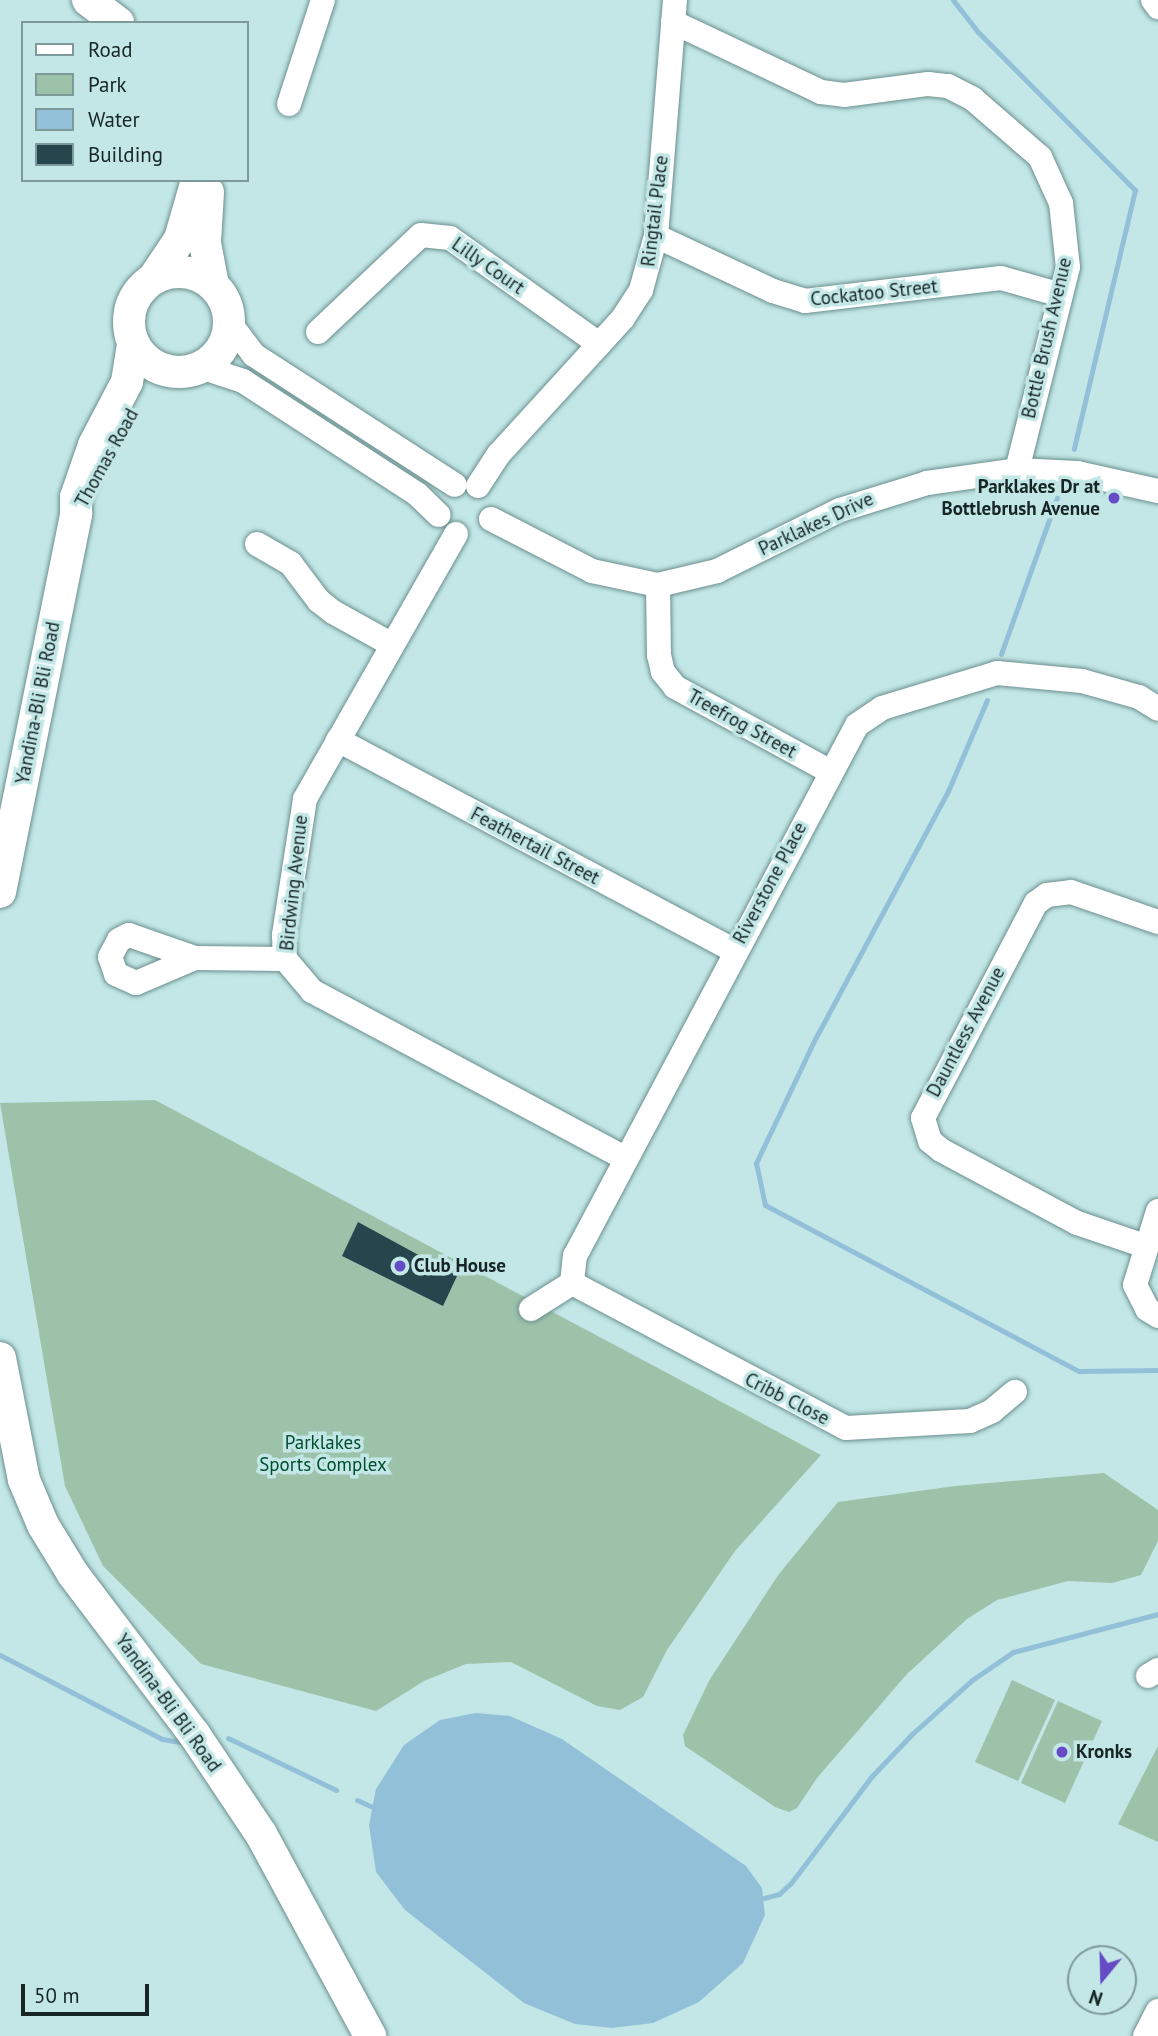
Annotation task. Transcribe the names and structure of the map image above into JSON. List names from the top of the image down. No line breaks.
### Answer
{"streets":{"main road":["Thomas Road","Yandina-Bli Bli Road"],"street":["Ringtail Place","Lilly Court","Cockatoo Street","Bottle Brush Avenue","Parklakes Drive","Treefrog Street","Feathertail Street","Birdwing Avenue","Riverstone Place","Dauntless Avenue","Cribb Close"]},"crossings":[["Ringtail Place","Lilly Court"],["Ringtail Place","Cockatoo Street"],["Ringtail Place","Bottle Brush Avenue"],["Ringtail Place","Parklakes Drive"],["Ringtail Place","Birdwing Avenue"],["Cockatoo Street","Bottle Brush Avenue"],["Bottle Brush Avenue","Parklakes Drive"],["Thomas Road","Yandina-Bli Bli Road"],["Parklakes Drive","Treefrog Street"],["Parklakes Drive","Birdwing Avenue"],["Treefrog Street","Riverstone Place"],["Feathertail Street","Birdwing Avenue"],["Feathertail Street","Riverstone Place"],["Birdwing Avenue","Riverstone Place"],["Riverstone Place","Cribb Close"]],"parks":["Parklakes Sports Complex"],"places":["Parklakes Dr at Bottlebrush Avenue","Club House","Kronks"],"legend":["Road","Park","Water","Building"],"scale_bar":"50 m","north":"bottom"}
